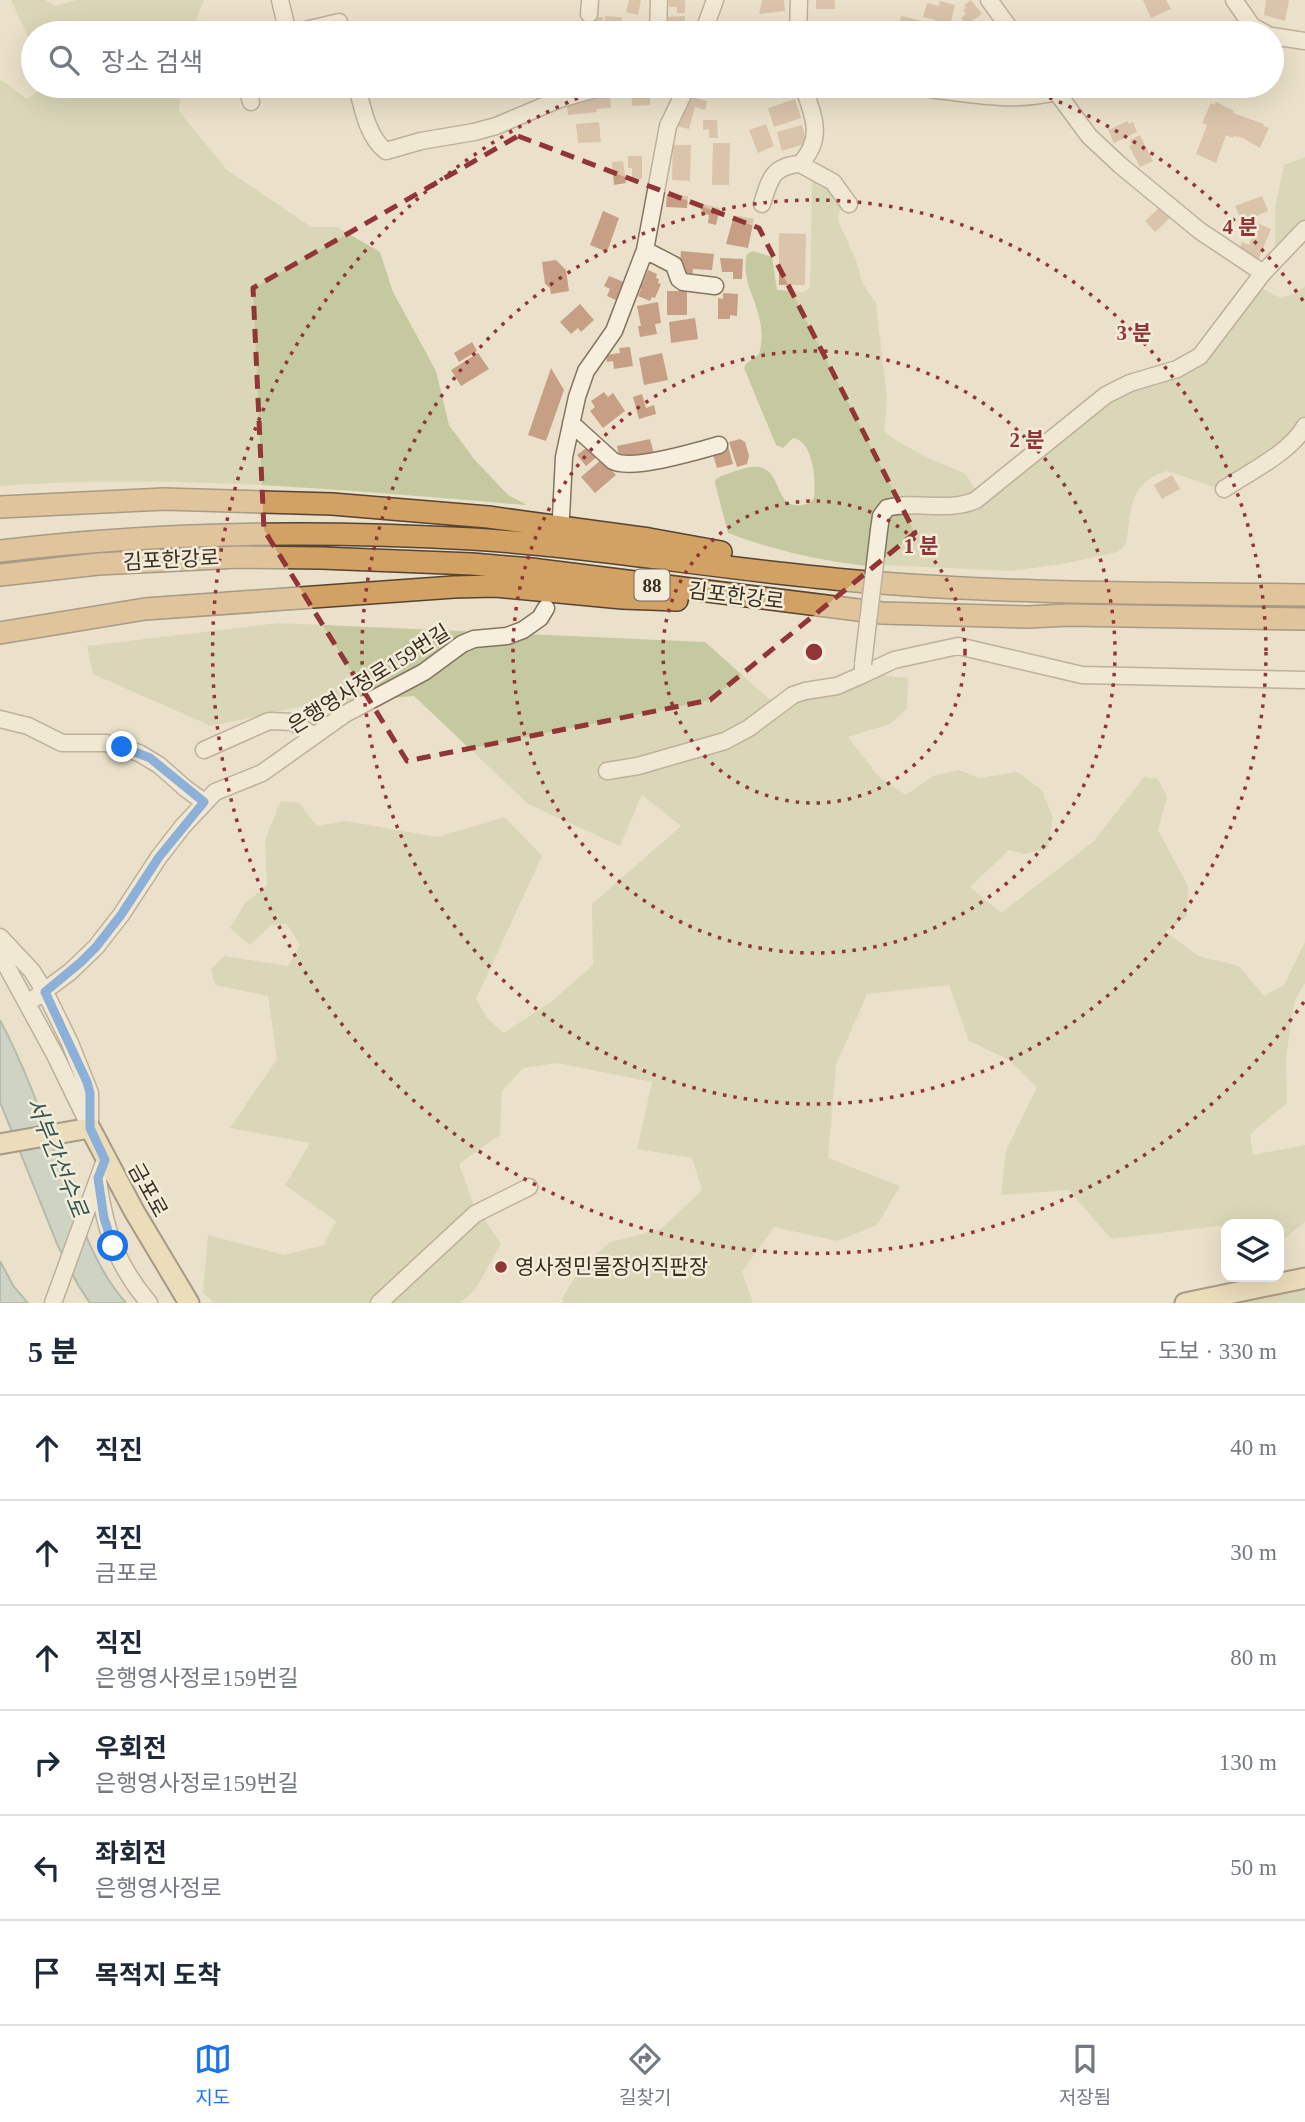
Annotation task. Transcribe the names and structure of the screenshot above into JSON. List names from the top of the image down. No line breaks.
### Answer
{"streets":{"highway":["김포한강로","88"],"main road":["금포로"],"street":["은행영사정로159번길"]},"water":["서부간선수로"],"places":["영사정민물장어직판장"],"page":{"search":"장소 검색","heading":["5 분","도보 · 330 m"],"list":[["직진","40 m"],["직진","금포로","30 m"],["직진","은행영사정로159번길","80 m"],["우회전","은행영사정로159번길","130 m"],["좌회전","은행영사정로","50 m"],"목적지 도착"],"nav":["지도","길찾기","저장됨"]},"rings":["4 분","3 분","2 분","1 분"]}
